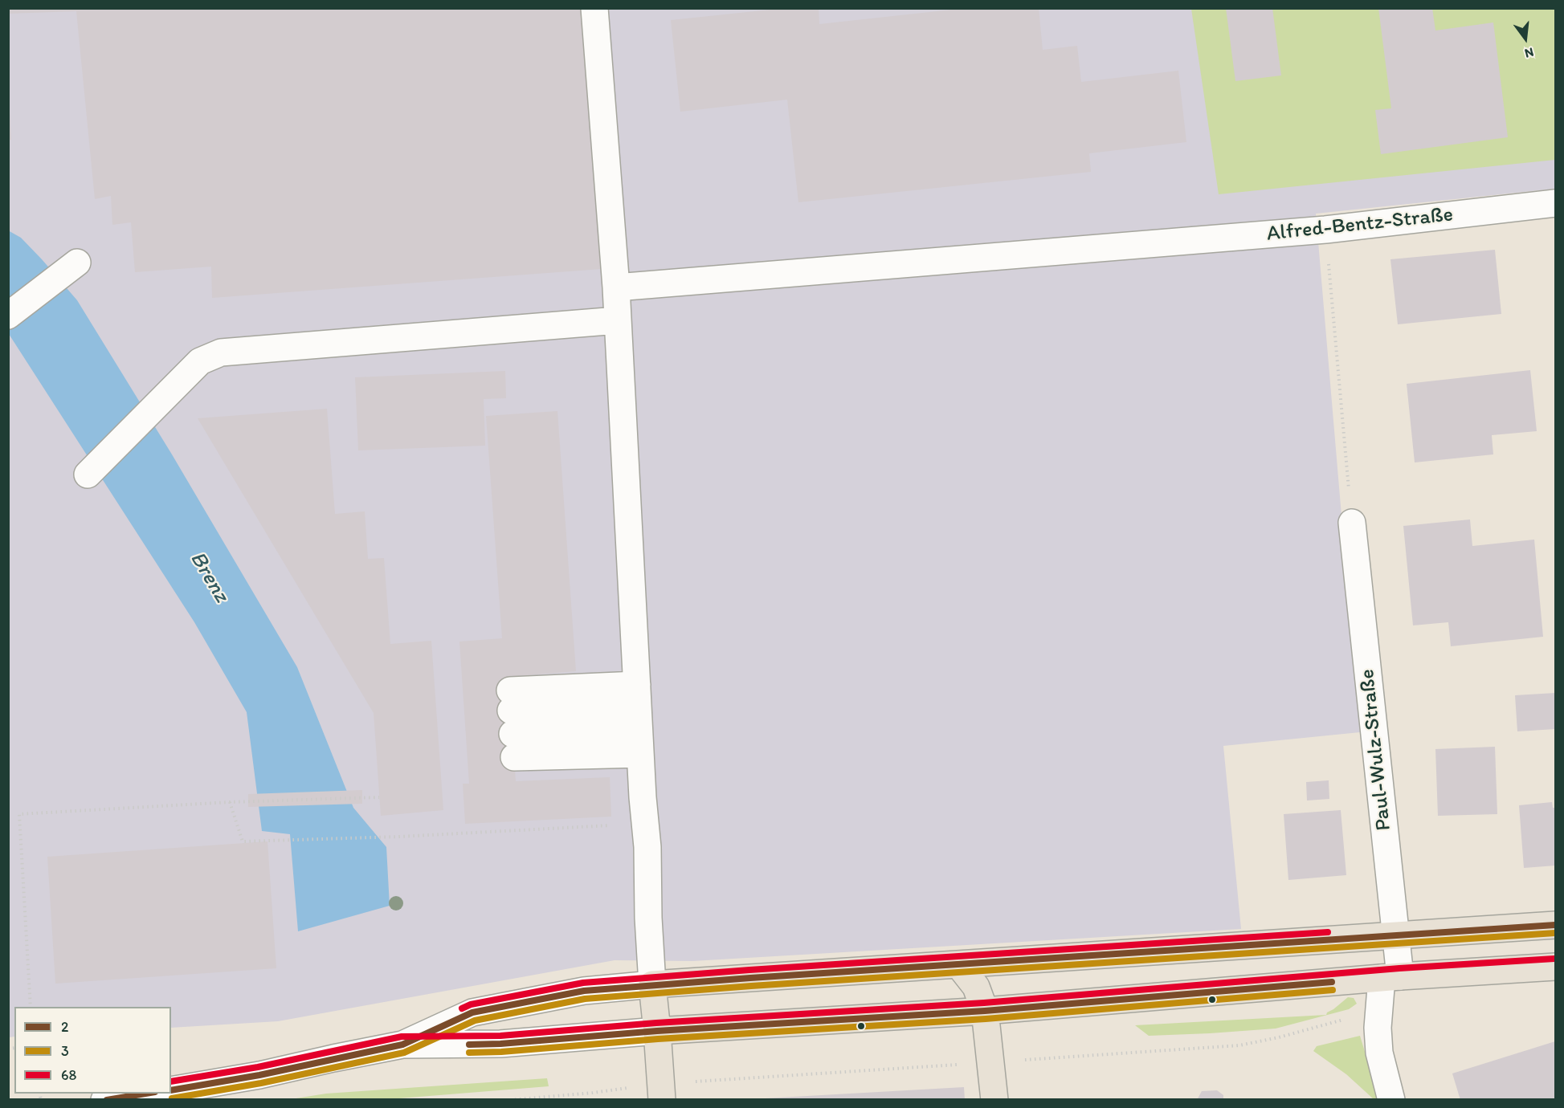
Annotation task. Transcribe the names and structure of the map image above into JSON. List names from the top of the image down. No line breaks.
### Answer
{"streets":{"street":["Alfred-Bentz-Straße","Paul-Wulz-Straße"]},"water":["Brenz"],"lines":["transit line 2","transit line 68","transit line 3"],"legend":["2","3","68"],"north":"bottom"}
